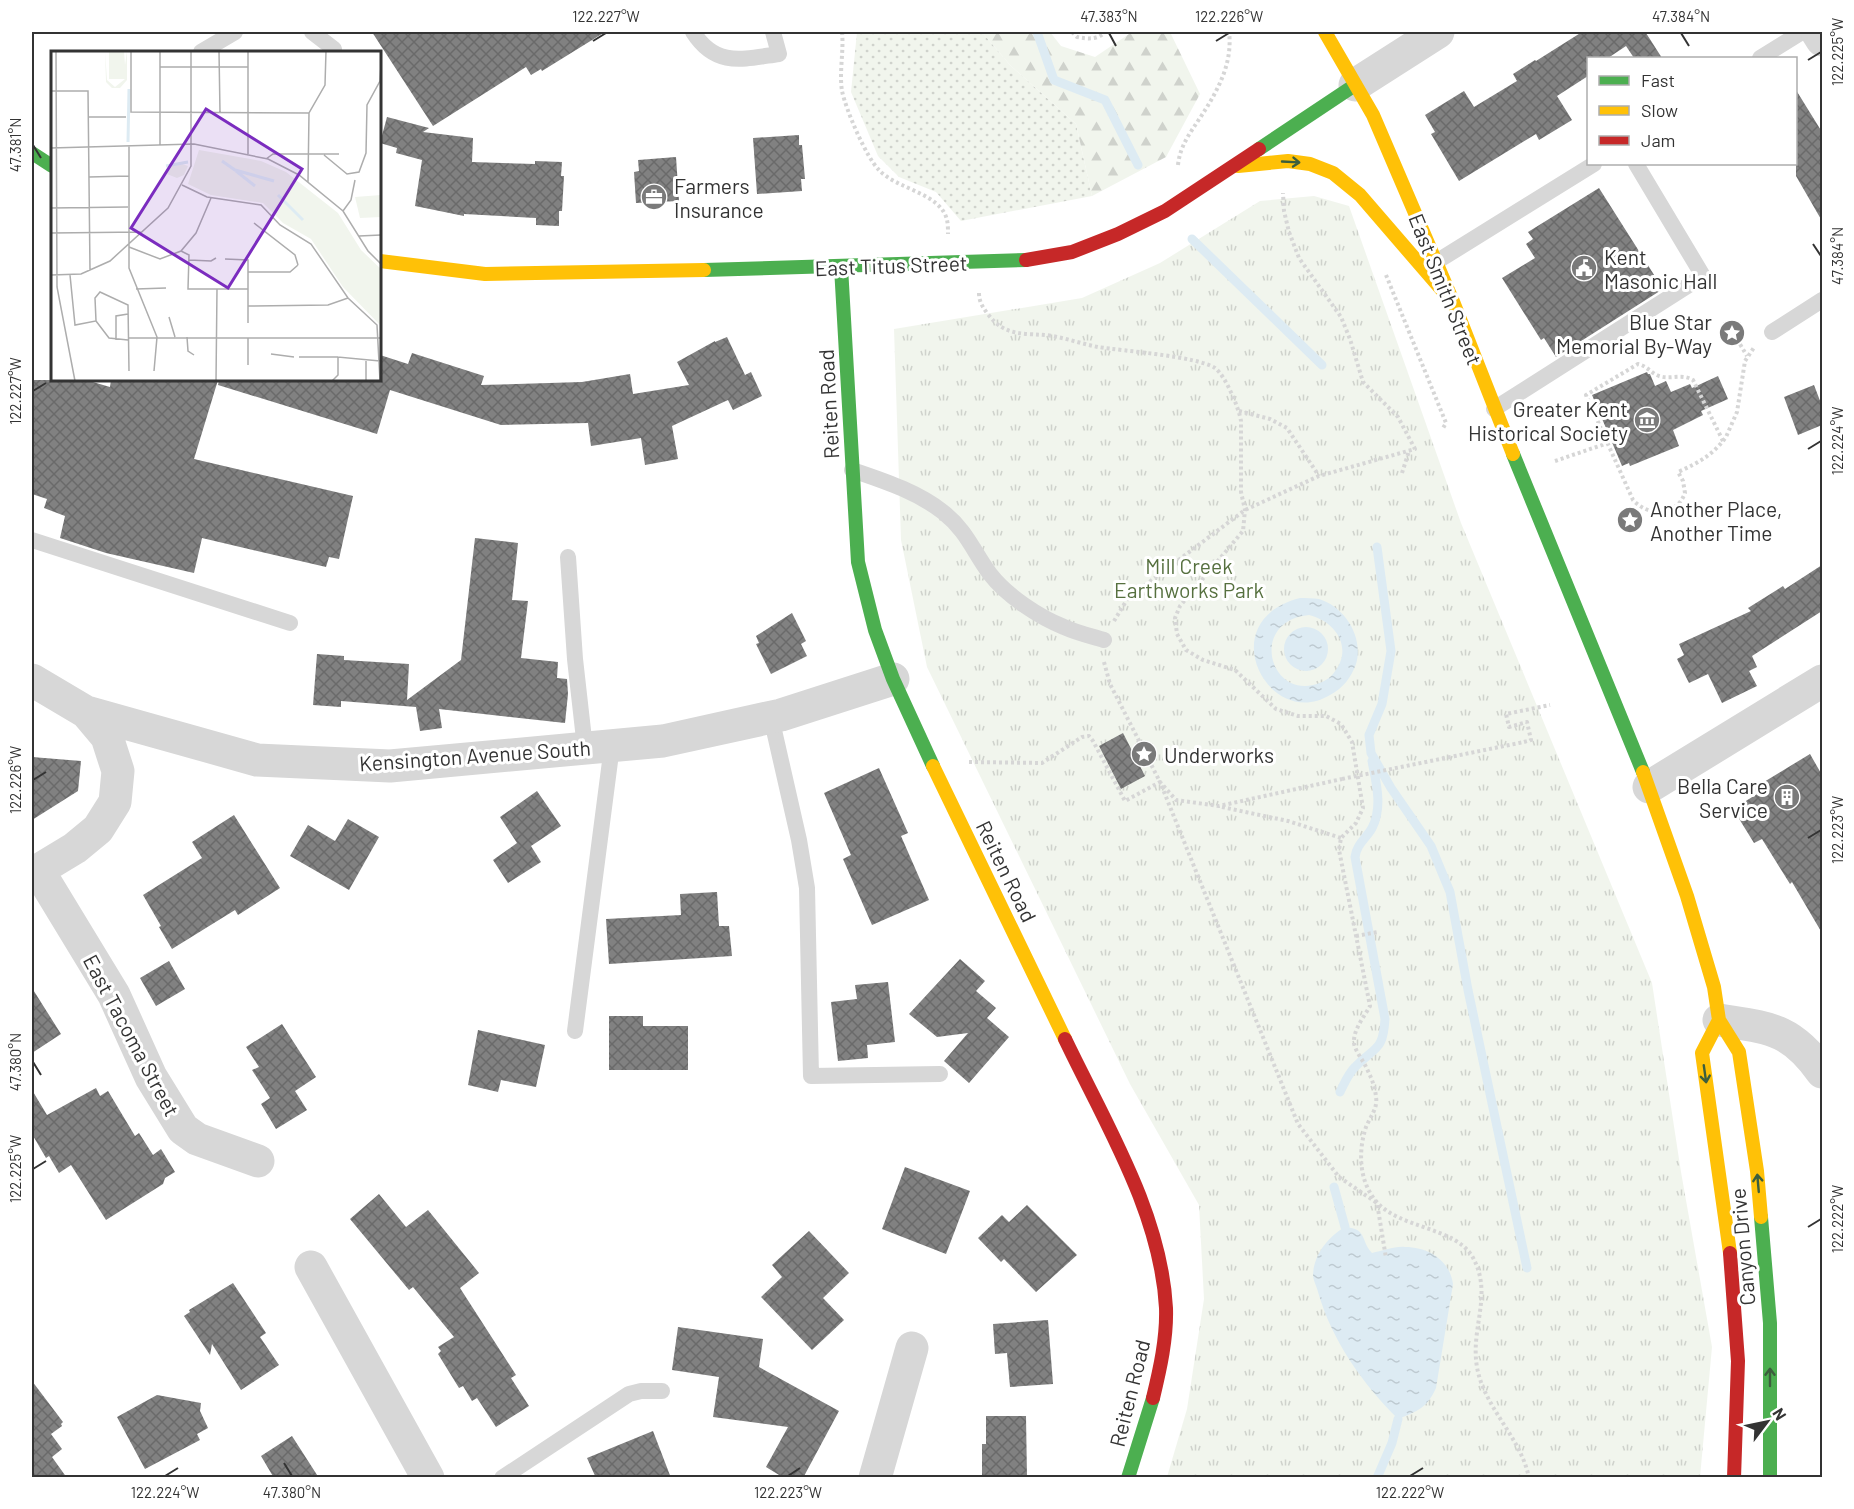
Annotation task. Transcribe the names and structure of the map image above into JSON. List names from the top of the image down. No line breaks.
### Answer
{"streets":{"street":["East Titus Street","East Smith Street","Reiten Road","Kensington Avenue South","East Tacoma Street","Canyon Drive"]},"crossings":[["East Titus Street","East Smith Street"],["East Titus Street","Reiten Road"],["East Smith Street","Canyon Drive"],["Reiten Road","Kensington Avenue South"]],"parks":["Mill Creek Earthworks Park"],"places":{"office":["Farmers Insurance"],"public building":["Kent Masonic Hall"],"place":["Blue Star Memorial By-Way","Another Place, Another Time","Underworks"],"museum":["Greater Kent Historical Society"],"building":["Bella Care Service"]},"legend":["Fast","Slow","Jam"],"north":"top right","coordinates":["122.227°W","47.383°N","122.226°W","47.384°N","122.225°W","47.381°N","122.224°W","122.223°W","47.380°N","122.222°W"]}
